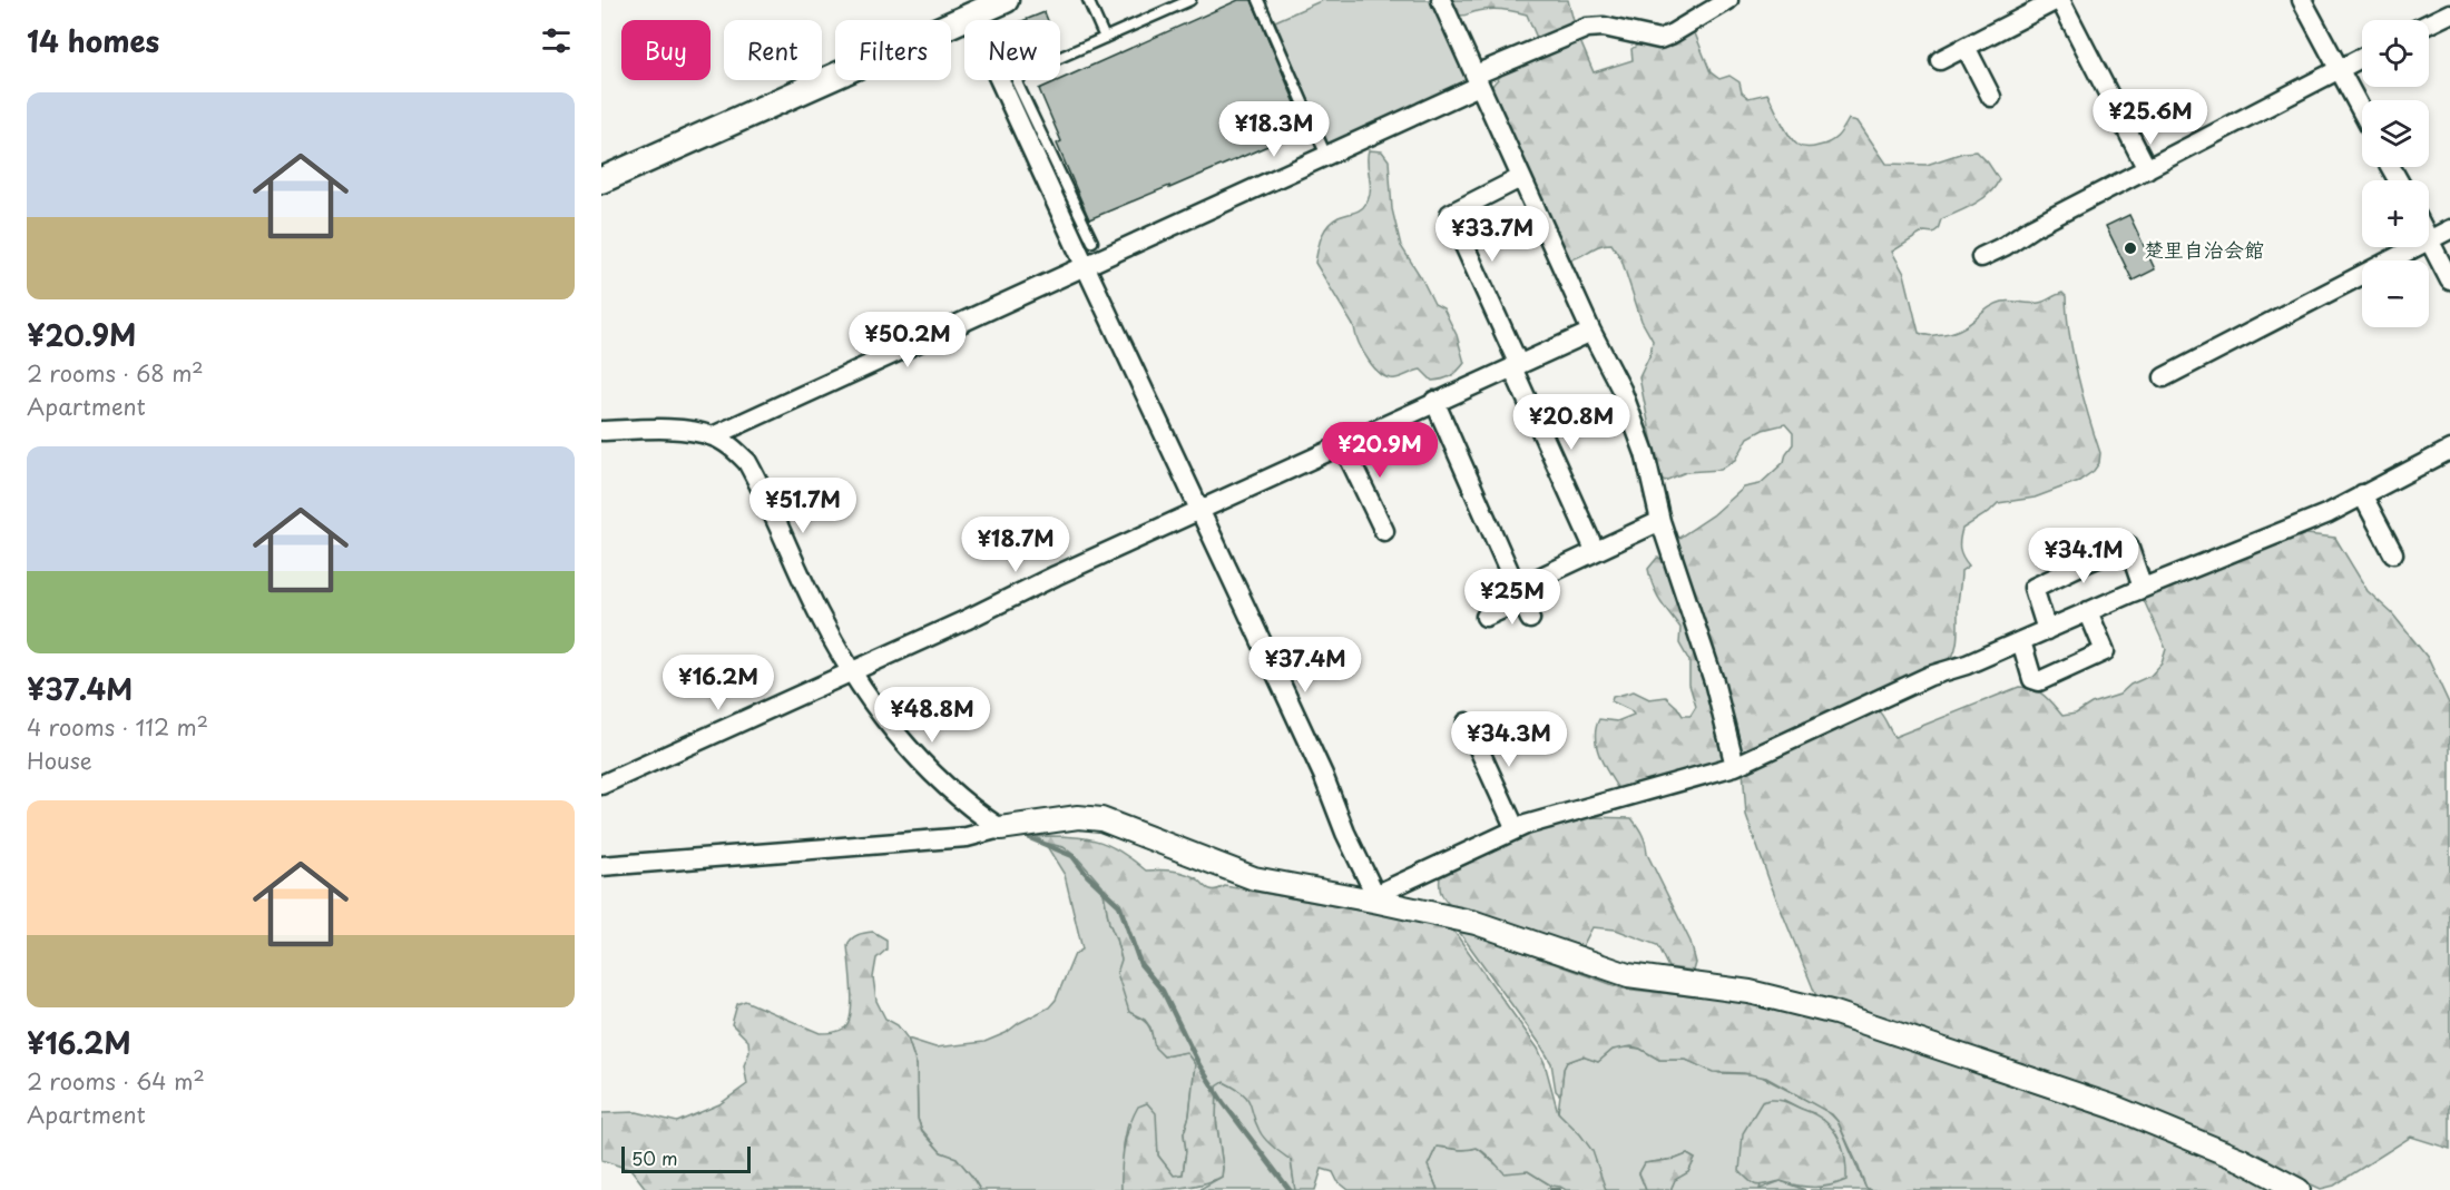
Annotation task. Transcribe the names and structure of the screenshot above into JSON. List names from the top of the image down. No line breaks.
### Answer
{"places":["楚里自治会館"],"scale_bar":"50 m","page":{"heading":"14 homes","map_buttons":["+","−"],"chip":["Buy","Rent","Filters","New"],"list":[{"name":"¥20.9M","note":"2 rooms · 68 m² · Apartment"},{"name":"¥37.4M","note":"4 rooms · 112 m² · House"},{"name":"¥16.2M","note":"2 rooms · 64 m² · Apartment"}],"price":["¥25.6M","¥18.3M","¥33.7M","¥50.2M","¥20.8M","¥20.9M","¥51.7M","¥18.7M","¥34.1M","¥25M","¥37.4M","¥16.2M","¥48.8M","¥34.3M"],"scale":"50 m"}}
